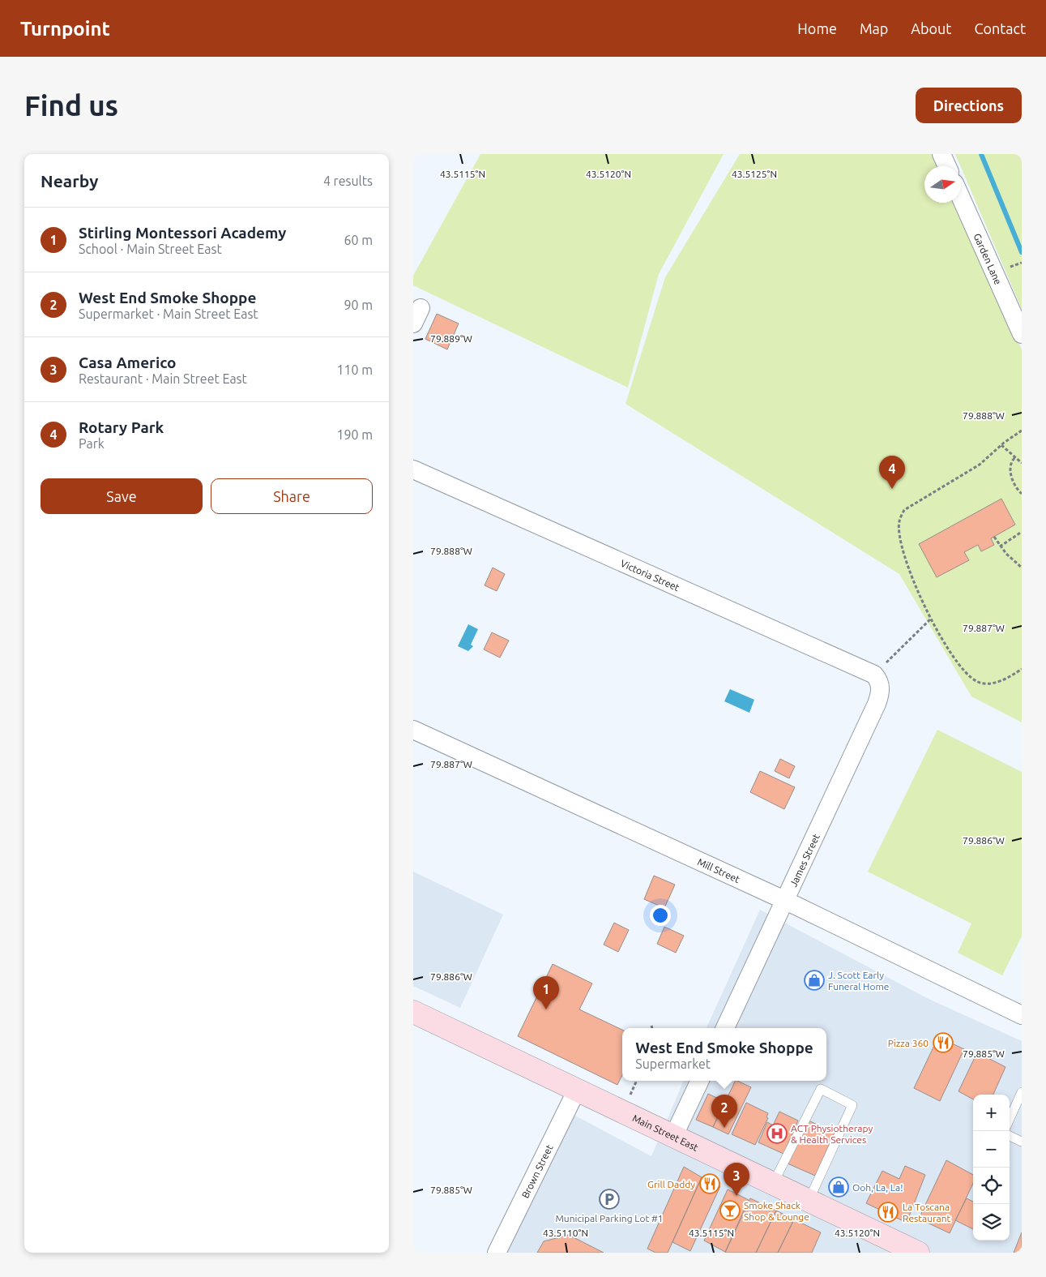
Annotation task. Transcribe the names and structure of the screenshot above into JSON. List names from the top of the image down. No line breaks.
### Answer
{"streets":{"main road":["Main Street East"],"street":["Garden Lane","Victoria Street","James Street","Mill Street","Brown Street"]},"crossings":[["Victoria Street","James Street"],["James Street","Mill Street"],["Main Street East","Brown Street"]],"places":{"shop":["J. Scott Early Funeral Home","Ooh, La, La!"],"restaurant":["Pizza 360","Grill Daddy","La Toscana Restaurant"],"hospital":["ACT Physiotherapy & Health Services"],"parking":["Municipal Parking Lot #1"],"bar":["Smoke Shack Shop & Lounge"]},"north":"right","page":{"header":"Turnpoint","nav":["Home","Map","About","Contact"],"buttons":["Directions",["Save","Share"]],"title":"Find us","heading":["Nearby","4 results"],"list":[{"mark":"1","name":"Stirling Montessori Academy","note":"School · Main Street East","value":"60 m"},{"mark":"2","name":"West End Smoke Shoppe","note":"Supermarket · Main Street East","value":"90 m"},{"mark":"3","name":"Casa Americo","note":"Restaurant · Main Street East","value":"110 m"},{"mark":"4","name":"Rotary Park","note":"Park","value":"190 m"}],"pins":["4","1","2","3"],"popup":["West End Smoke Shoppe","Supermarket"],"map_buttons":["+","−"]},"coordinates":["43.5115°N","43.5120°N","43.5125°N","79.889°W","79.888°W","79.887°W","79.886°W","79.885°W","43.5110°N"]}
